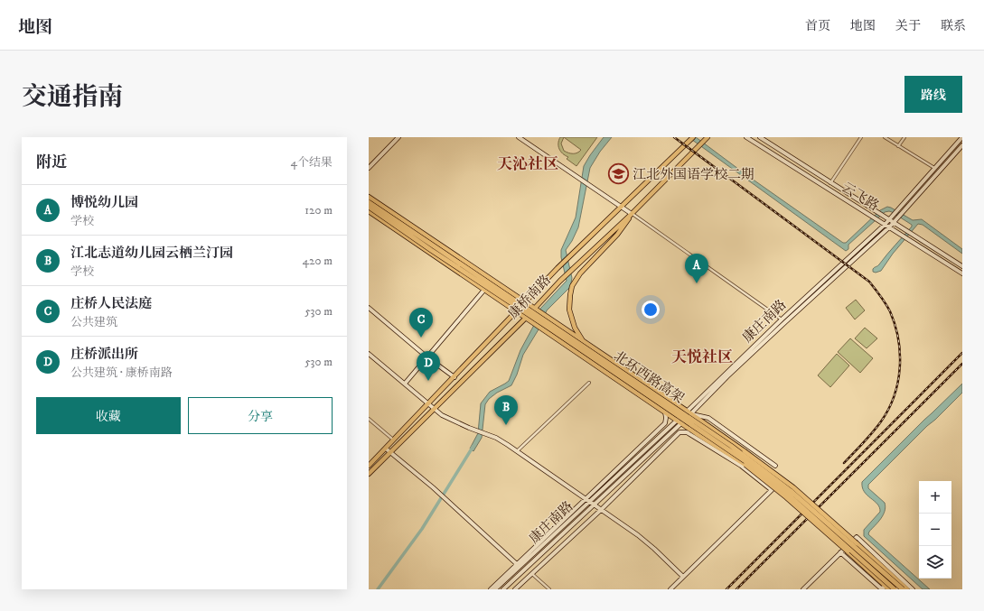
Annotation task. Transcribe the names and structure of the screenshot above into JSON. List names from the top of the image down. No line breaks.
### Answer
{"streets":{"highway":["北环西路高架"],"main road":["康桥南路"],"street":["云飞路","康庄南路"]},"crossings":[["云飞路","康庄南路"]],"districts":["天沁社区","天悦社区"],"places":{"school or university":["江北外国语学校二期"]},"page":{"header":"地图","nav":["首页","地图","关于","联系"],"title":"交通指南","buttons":["路线",["收藏","分享"]],"heading":["附近","4个结果"],"list":[{"mark":"A","name":"博悦幼儿园","note":"学校","value":"120 m"},{"mark":"B","name":"江北志道幼儿园云栖兰汀园","note":"学校","value":"420 m"},{"mark":"C","name":"庄桥人民法庭","note":"公共建筑","value":"530 m"},{"mark":"D","name":"庄桥派出所","note":"公共建筑 · 康桥南路","value":"530 m"}],"pins":["A","C","D","B"],"map_buttons":["+","−"]}}
